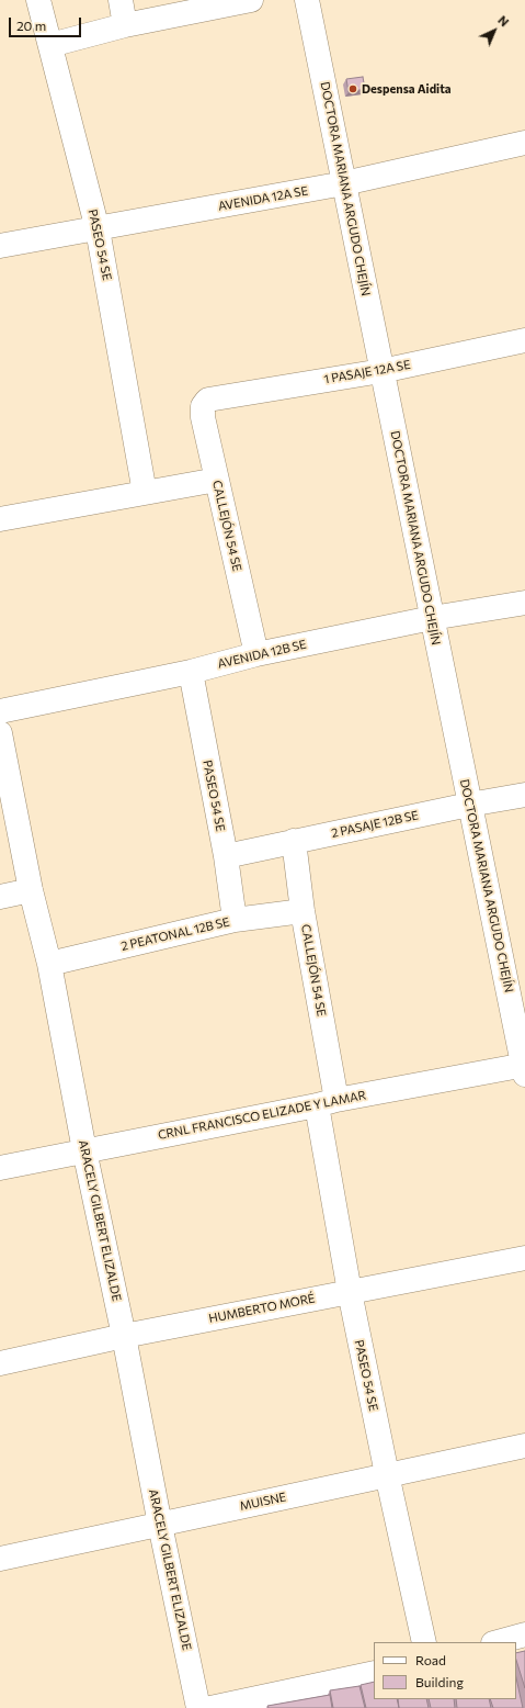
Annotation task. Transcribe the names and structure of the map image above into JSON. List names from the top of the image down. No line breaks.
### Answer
{"streets":{"street":["DOCTORA MARIANA ARGUDO CHEJÍN","AVENIDA 12A SE","PASEO 54 SE","1 PASAJE 12A SE","CALLEJÓN 54 SE","AVENIDA 12B SE","2 PASAJE 12B SE","2 PEATONAL 12B SE","CRNL FRANCISCO ELIZADE Y LAMAR","ARACELY GILBERT ELIZALDE","HUMBERTO MORÉ","MUISNE"]},"crossings":[["DOCTORA MARIANA ARGUDO CHEJÍN","AVENIDA 12A SE"],["DOCTORA MARIANA ARGUDO CHEJÍN","1 PASAJE 12A SE"],["DOCTORA MARIANA ARGUDO CHEJÍN","AVENIDA 12B SE"],["DOCTORA MARIANA ARGUDO CHEJÍN","2 PASAJE 12B SE"],["DOCTORA MARIANA ARGUDO CHEJÍN","CRNL FRANCISCO ELIZADE Y LAMAR"],["AVENIDA 12A SE","PASEO 54 SE"],["PASEO 54 SE","CALLEJÓN 54 SE"],["PASEO 54 SE","AVENIDA 12B SE"],["PASEO 54 SE","2 PASAJE 12B SE"],["PASEO 54 SE","2 PEATONAL 12B SE"],["PASEO 54 SE","CRNL FRANCISCO ELIZADE Y LAMAR"],["PASEO 54 SE","HUMBERTO MORÉ"],["PASEO 54 SE","MUISNE"],["1 PASAJE 12A SE","CALLEJÓN 54 SE"],["CALLEJÓN 54 SE","AVENIDA 12B SE"],["CALLEJÓN 54 SE","2 PASAJE 12B SE"],["CALLEJÓN 54 SE","2 PEATONAL 12B SE"],["CALLEJÓN 54 SE","CRNL FRANCISCO ELIZADE Y LAMAR"],["2 PEATONAL 12B SE","ARACELY GILBERT ELIZALDE"],["CRNL FRANCISCO ELIZADE Y LAMAR","ARACELY GILBERT ELIZALDE"],["ARACELY GILBERT ELIZALDE","HUMBERTO MORÉ"],["ARACELY GILBERT ELIZALDE","MUISNE"]],"places":["Despensa Aidita"],"legend":["Road","Building"],"scale_bar":"20 m","north":"top right"}
